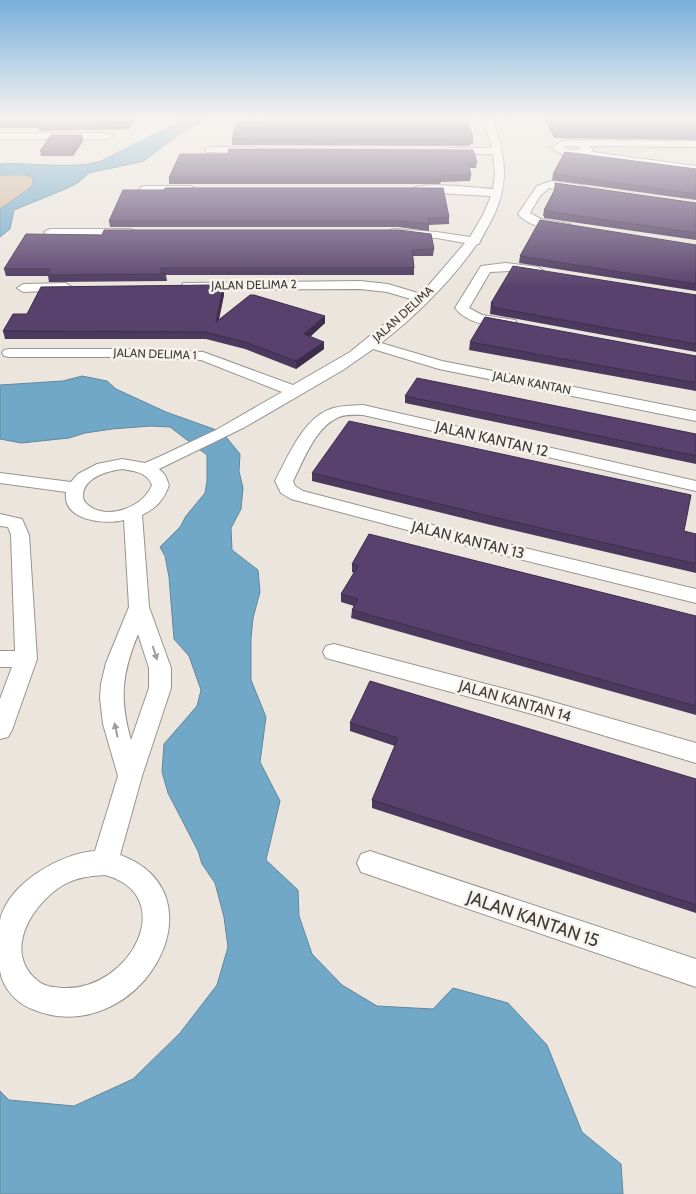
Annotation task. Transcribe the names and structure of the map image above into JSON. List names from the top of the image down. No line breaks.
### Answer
{"streets":{"street":["JALAN DELIMA 2","JALAN DELIMA","JALAN DELIMA 1","JALAN KANTAN","JALAN KANTAN 12","JALAN KANTAN 13","JALAN KANTAN 14","JALAN KANTAN 15"]},"crossings":[["JALAN DELIMA 2","JALAN DELIMA"],["JALAN DELIMA","JALAN DELIMA 1"],["JALAN DELIMA","JALAN KANTAN"],["JALAN KANTAN 12","JALAN KANTAN 13"]]}
